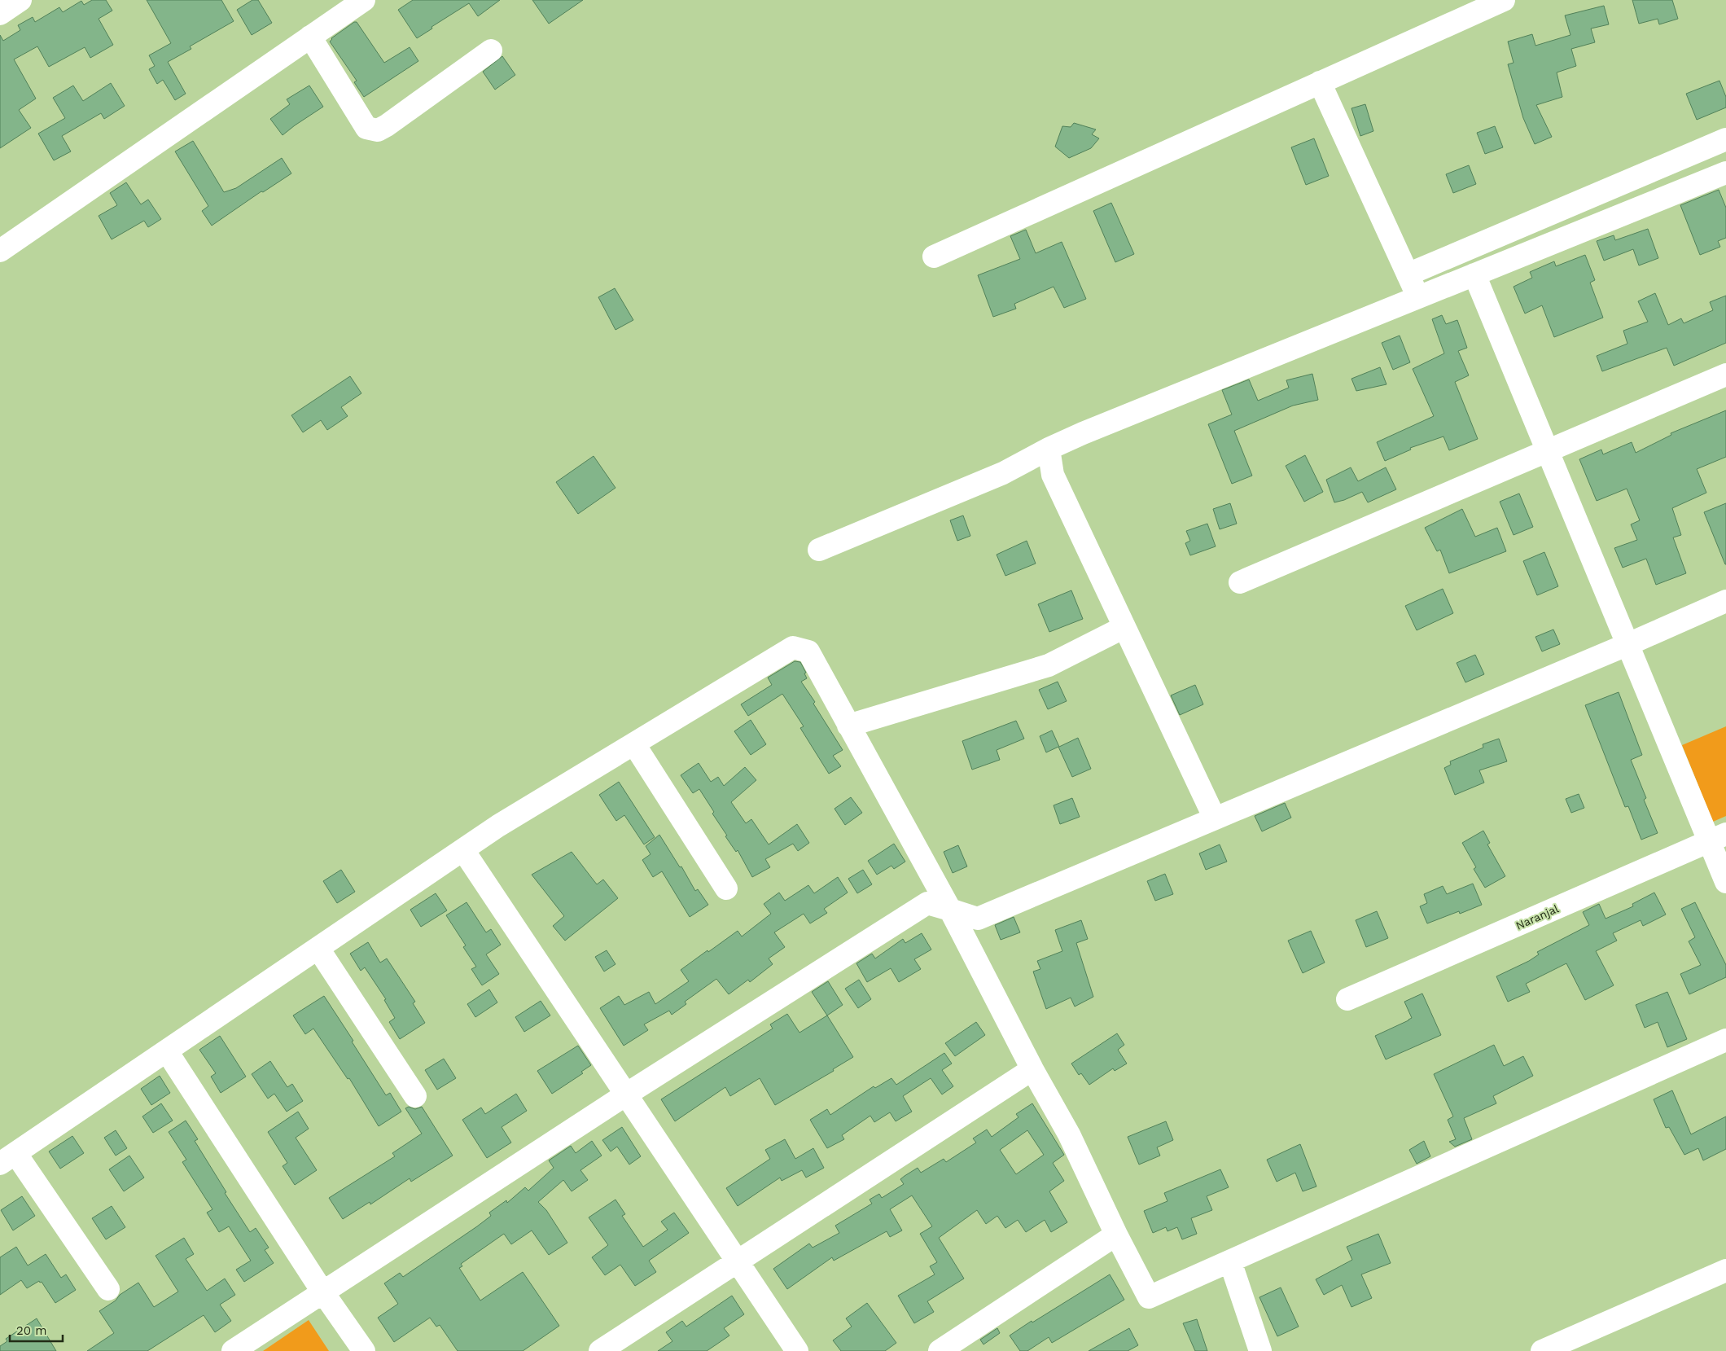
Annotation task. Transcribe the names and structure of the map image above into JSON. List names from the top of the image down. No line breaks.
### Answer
{"streets":{"street":["Naranjal"]},"scale_bar":"20 m"}
